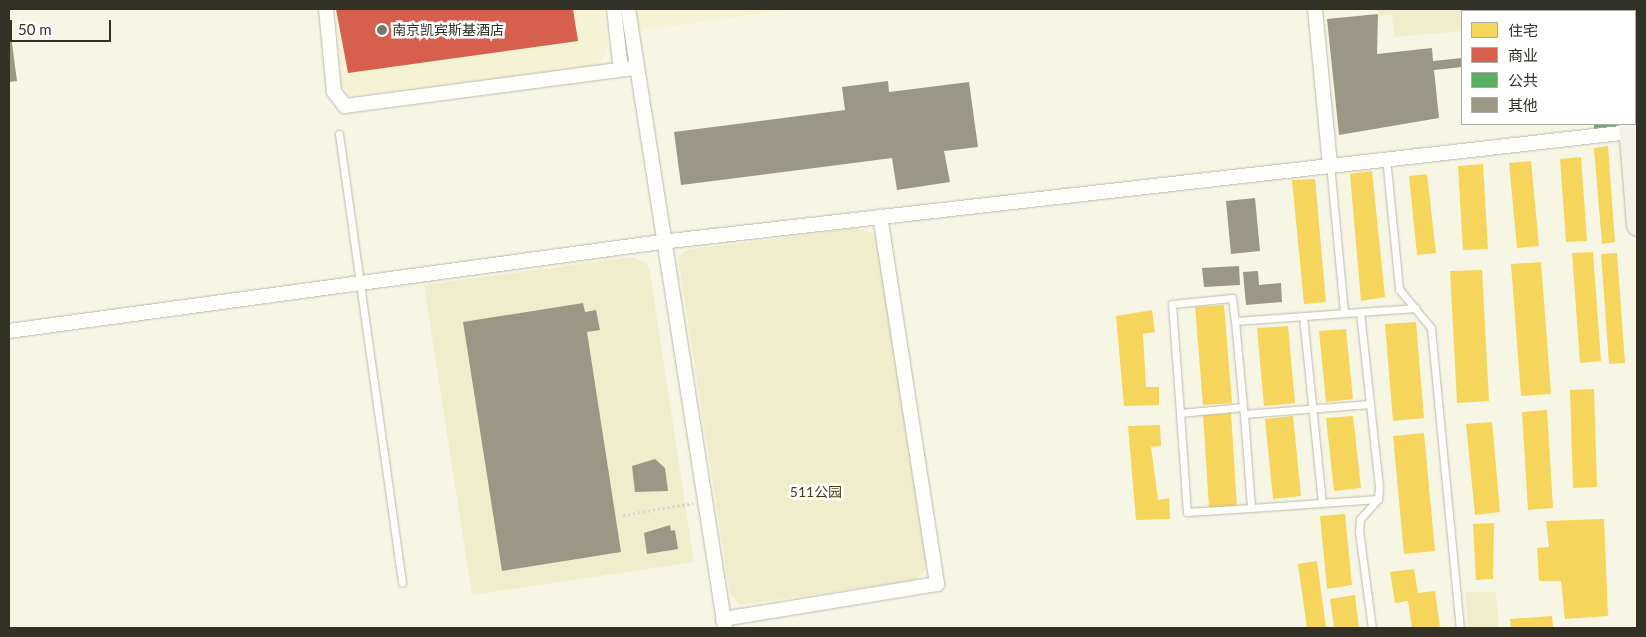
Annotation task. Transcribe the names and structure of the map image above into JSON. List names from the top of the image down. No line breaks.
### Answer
{"parks":["511公园"],"places":["南京凯宾斯基酒店"],"legend":["住宅","商业","公共","其他"],"scale_bar":"50 m"}
